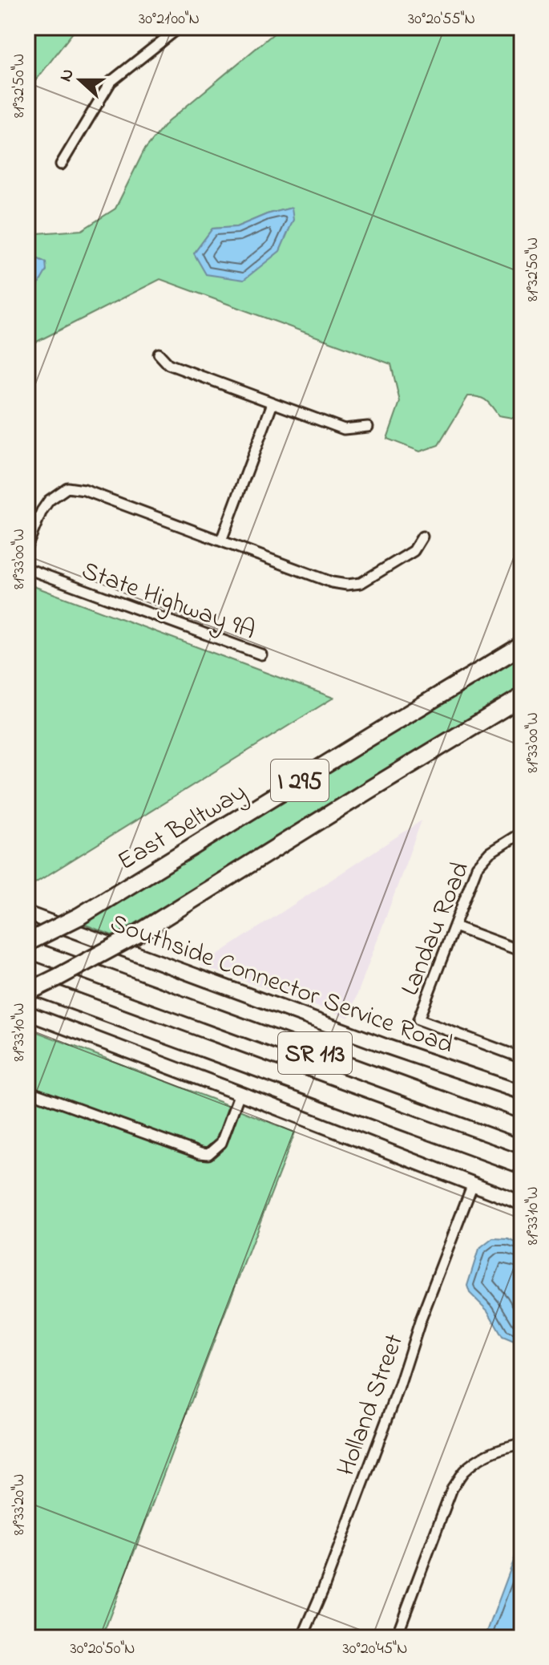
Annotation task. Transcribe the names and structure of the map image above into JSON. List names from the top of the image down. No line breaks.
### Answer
{"streets":{"highway":["I 295","East Beltway","SR 113"],"street":["State Highway 9A","Landau Road","Southside Connector Service Road","Holland Street"]},"north":"left","coordinates":["30°21'00\"N","30°20'55\"N","81°32'50\"W","81°33'00\"W","81°33'10\"W","81°33'20\"W","30°20'50\"N","30°20'45\"N"]}
